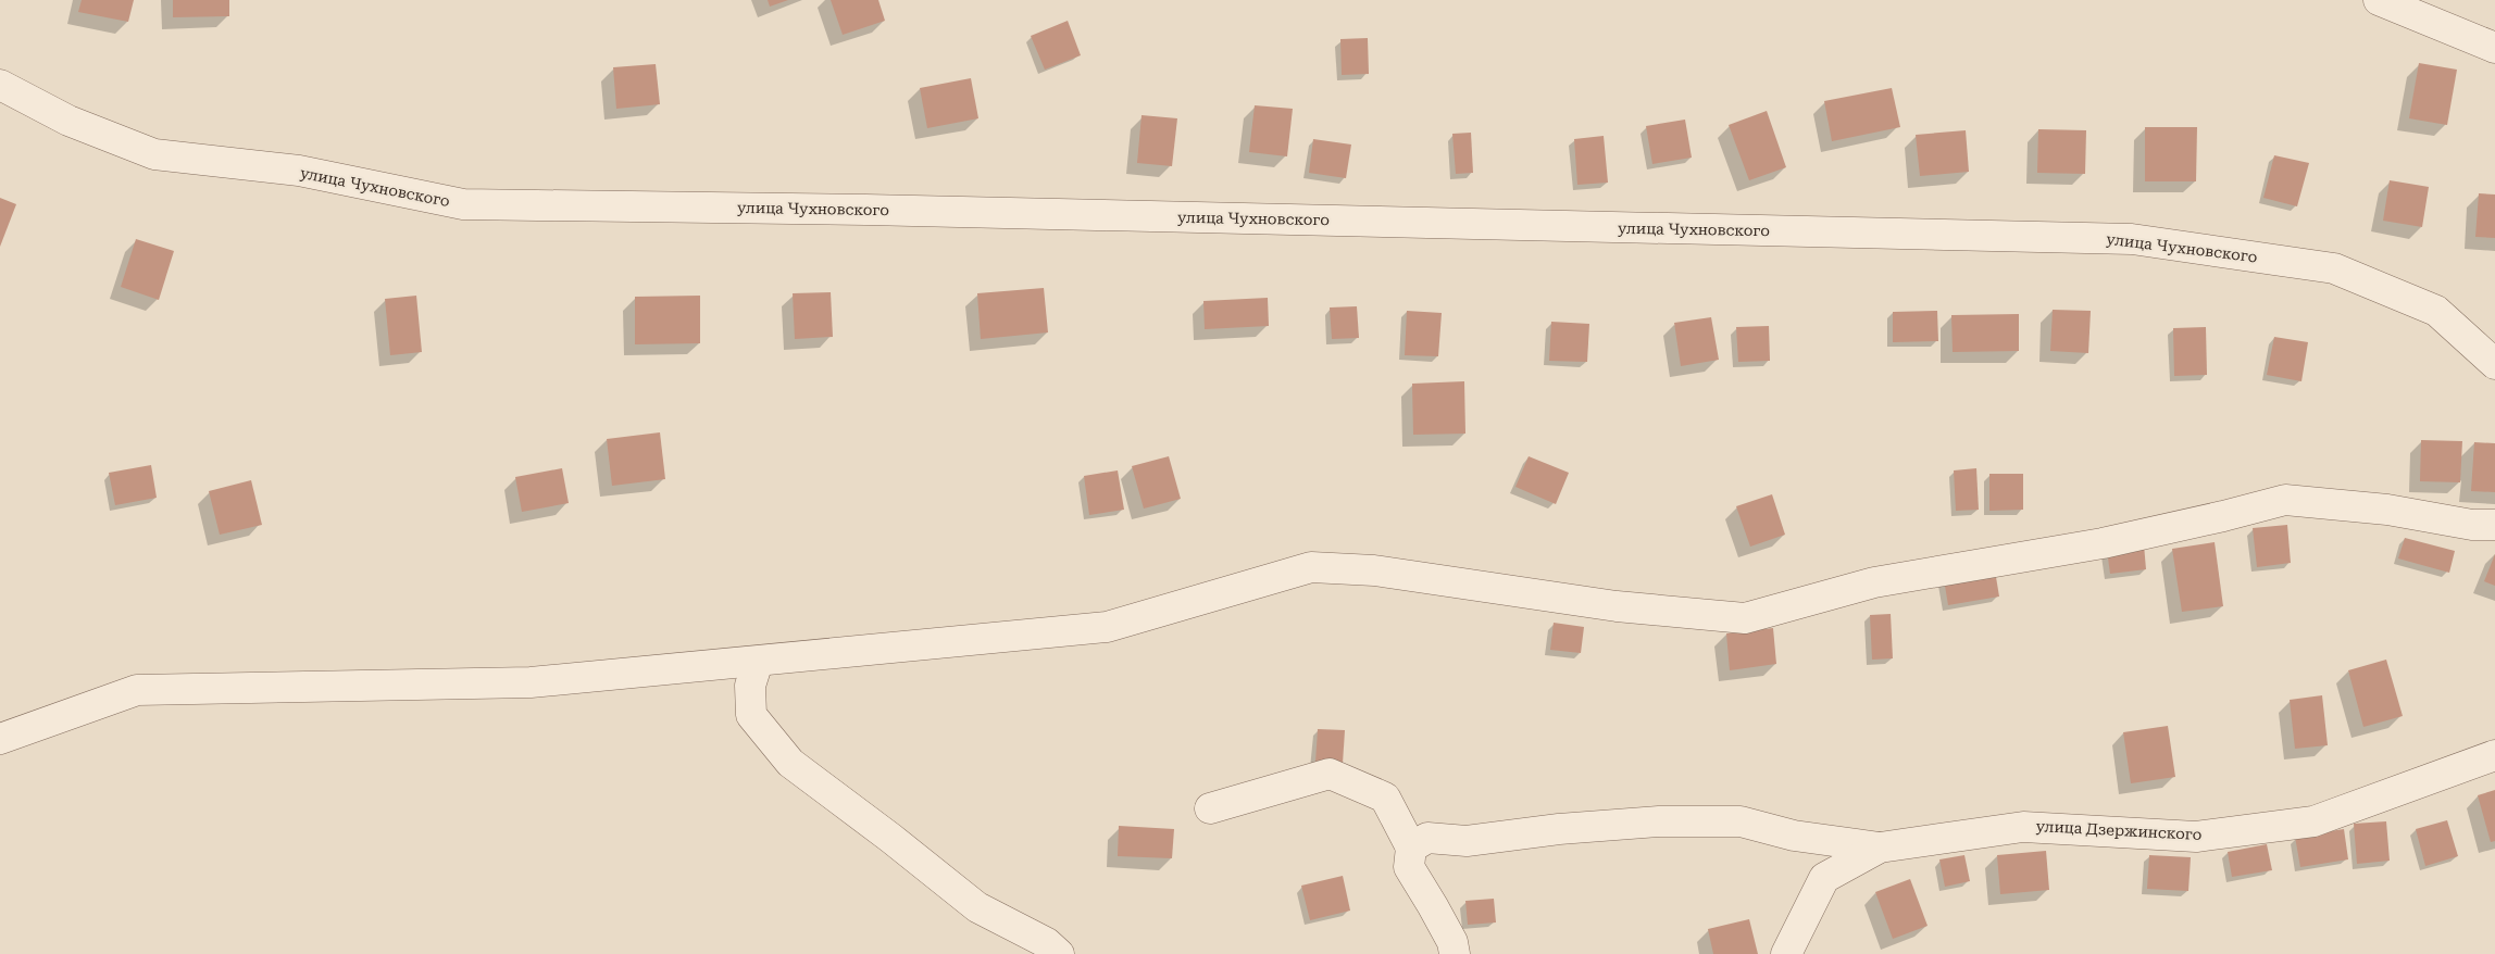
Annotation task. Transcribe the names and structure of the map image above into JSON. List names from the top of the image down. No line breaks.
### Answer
{"streets":{"street":["улица Чухновского","улица Дзержинского"]}}
